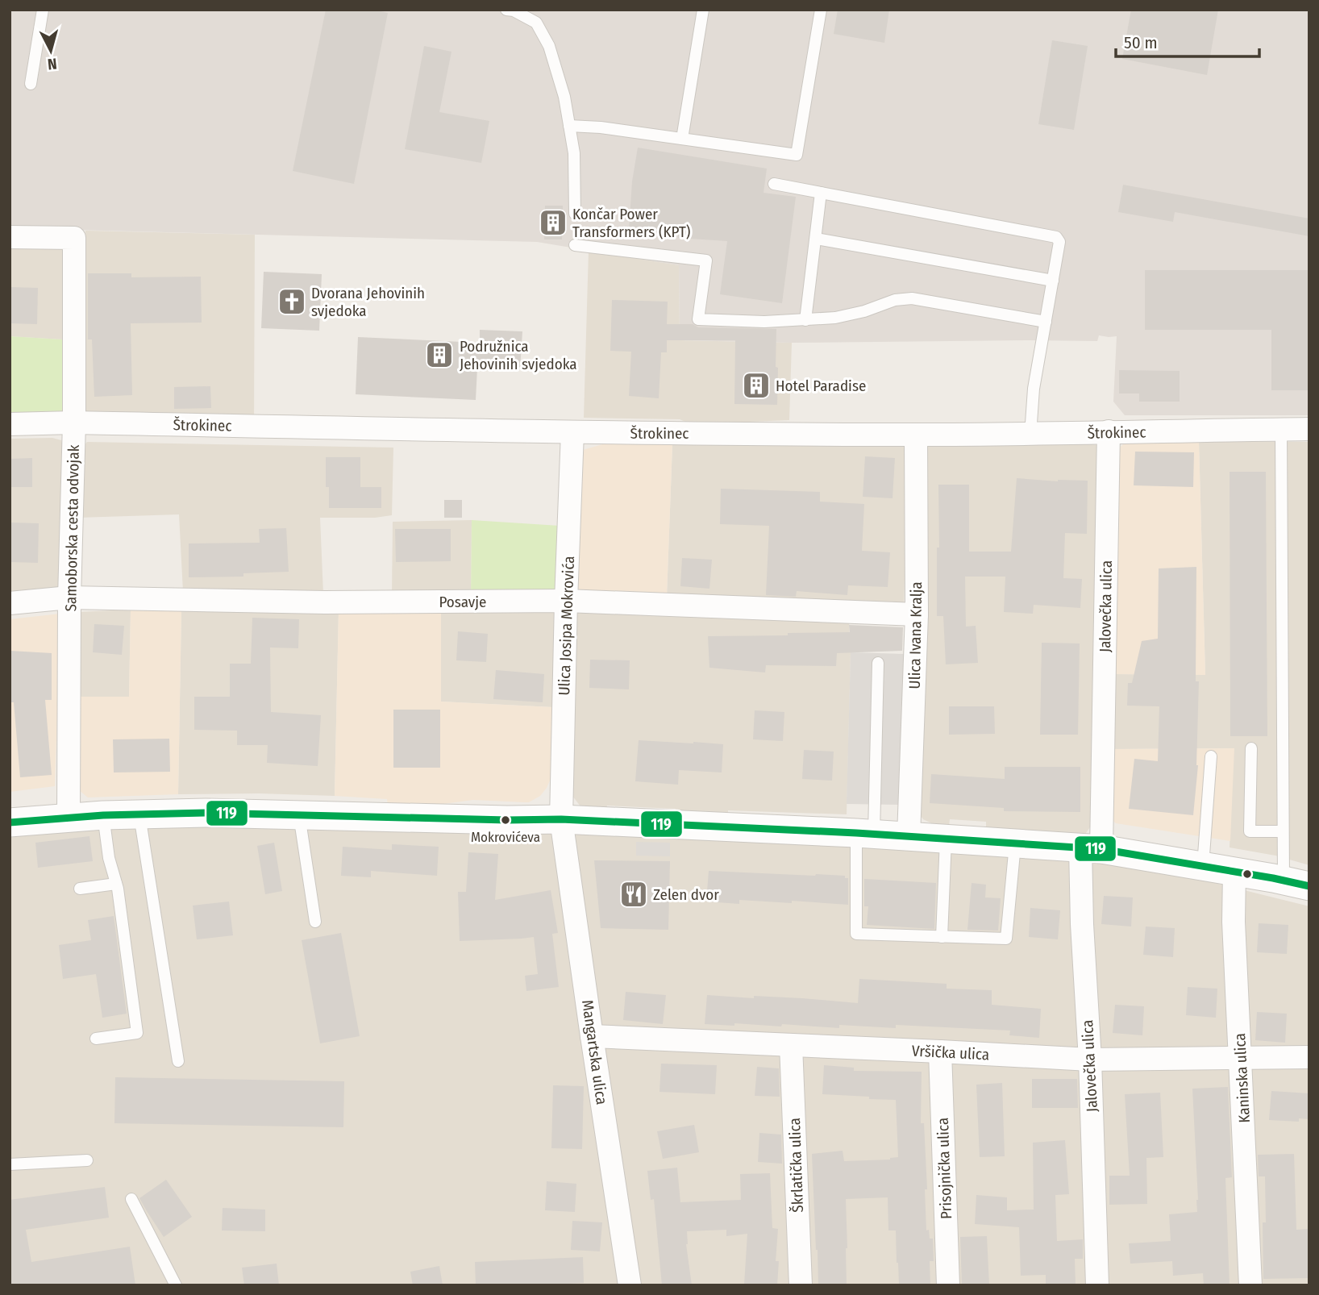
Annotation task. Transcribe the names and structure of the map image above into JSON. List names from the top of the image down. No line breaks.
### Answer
{"streets":{"street":["Štrokinec","Samoborska cesta odvojak","Posavje","Jalovečka ulica","Ulica Josipa Mokrovića","Ulica Ivana Kralja","Mangartska ulica","Vršička ulica","Kaninska ulica","Škrlatička ulica","Prisojnička ulica"]},"crossings":[["Štrokinec","Samoborska cesta odvojak"],["Štrokinec","Jalovečka ulica"],["Štrokinec","Ulica Josipa Mokrovića"],["Štrokinec","Ulica Ivana Kralja"],["Samoborska cesta odvojak","Posavje"],["Posavje","Ulica Josipa Mokrovića"],["Posavje","Ulica Ivana Kralja"],["Jalovečka ulica","Vršička ulica"],["Ulica Josipa Mokrovića","Mangartska ulica"],["Mangartska ulica","Vršička ulica"],["Vršička ulica","Kaninska ulica"],["Vršička ulica","Škrlatička ulica"],["Vršička ulica","Prisojnička ulica"]],"places":{"building":["Končar Power Transformers (KPT)","Podružnica Jehovinih svjedoka","Hotel Paradise"],"church":["Dvorana Jehovinih svjedoka"],"other":["Mokrovićeva"],"restaurant":["Zelen dvor"]},"lines":["transit line 119"],"scale_bar":"50 m","north":"bottom"}
